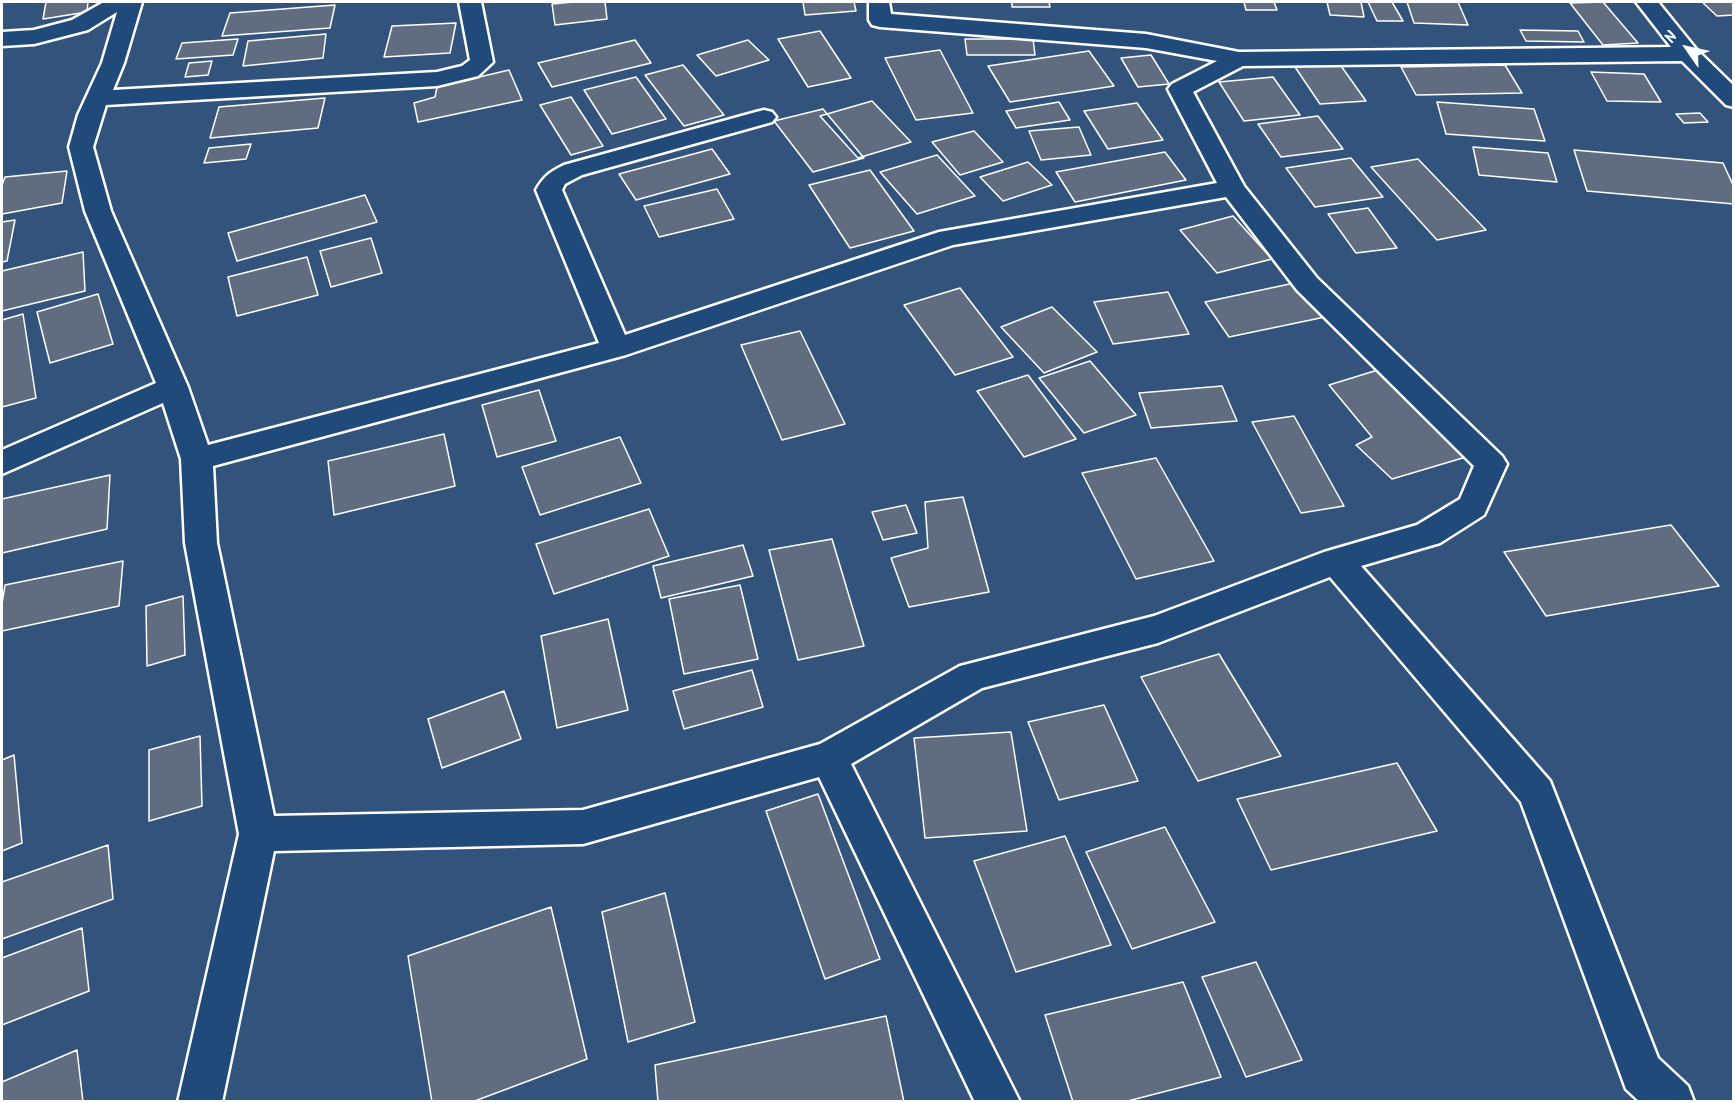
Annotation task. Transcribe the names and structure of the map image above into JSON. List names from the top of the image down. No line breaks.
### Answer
{"north":"top left"}
